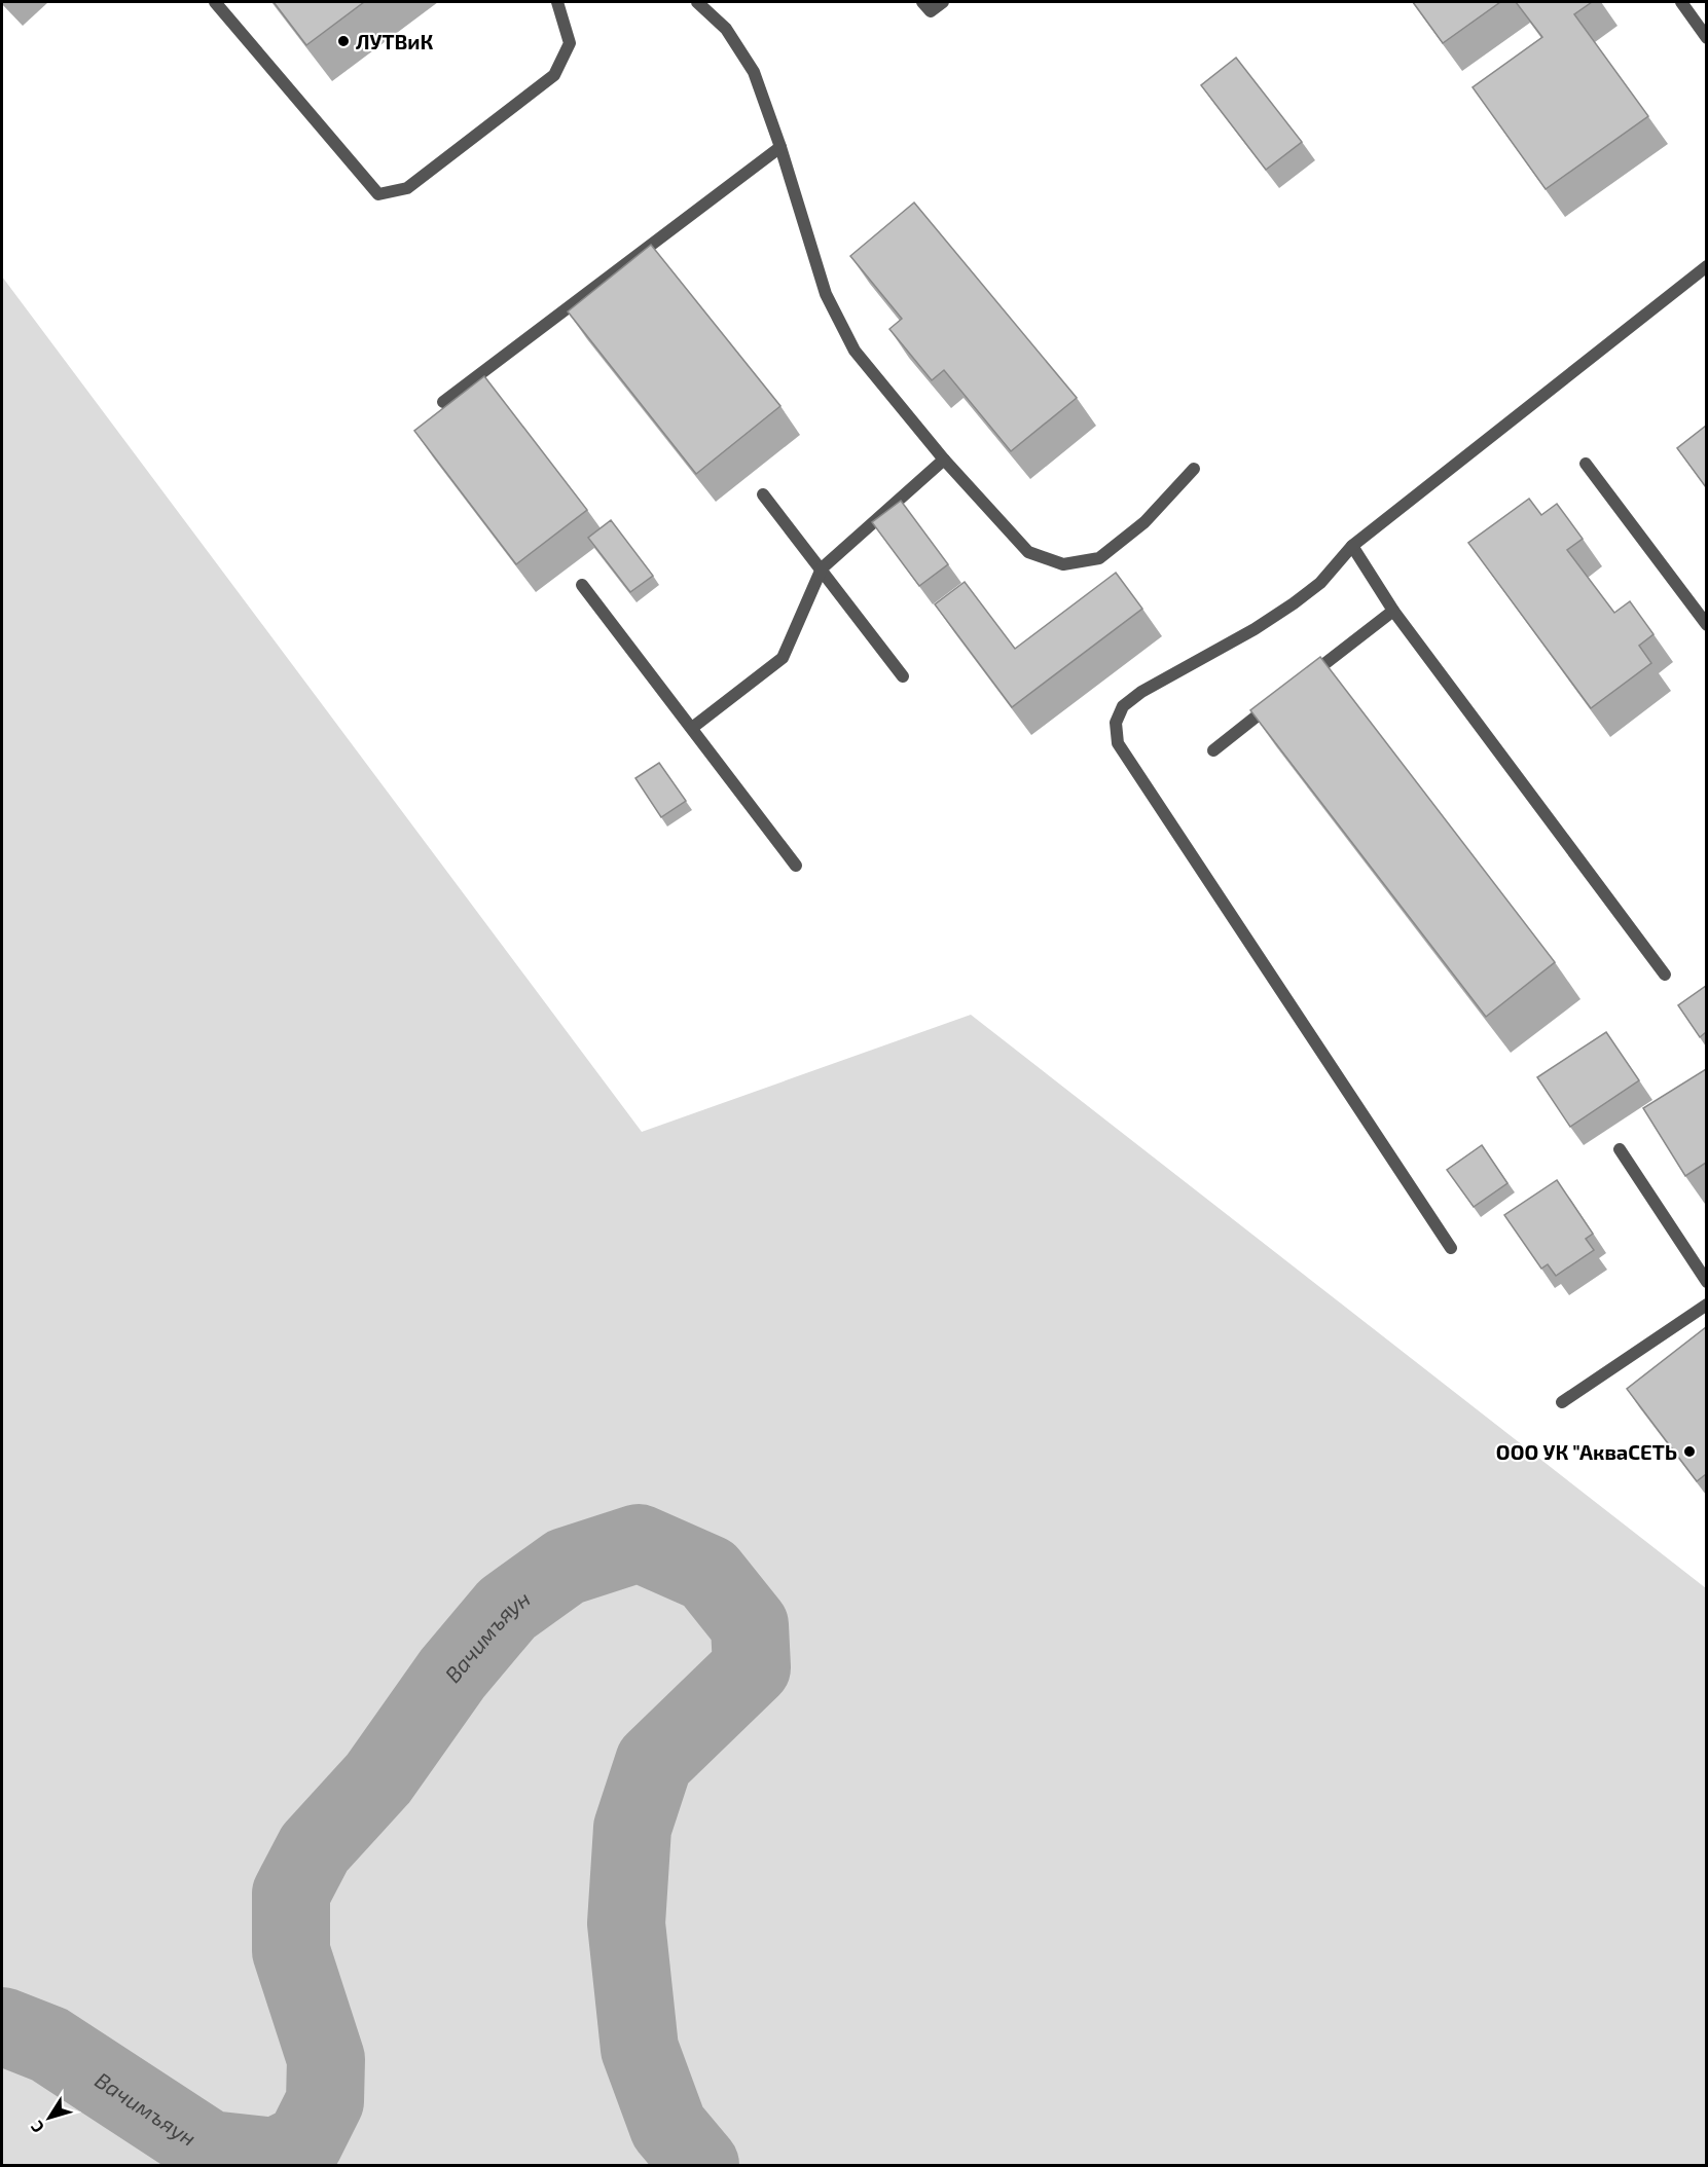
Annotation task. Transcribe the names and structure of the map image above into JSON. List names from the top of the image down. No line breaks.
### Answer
{"water":["Вачимъяун"],"places":["ЛУТВиК","ООО УК \"АкваСЕТЬ"],"north":"bottom left"}
